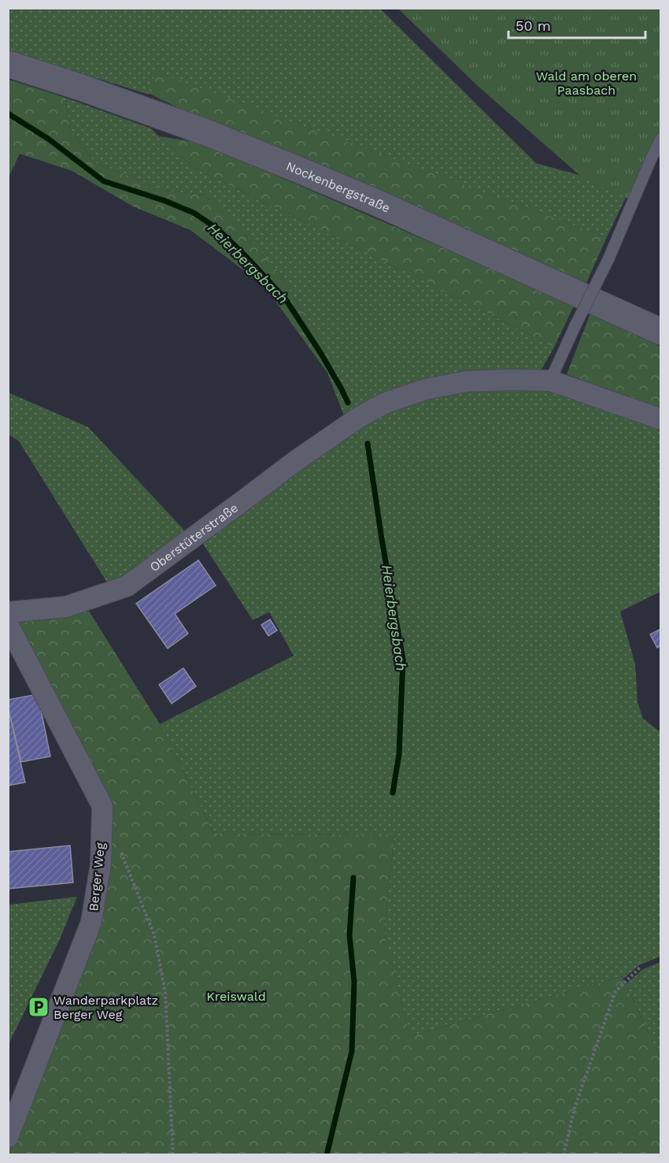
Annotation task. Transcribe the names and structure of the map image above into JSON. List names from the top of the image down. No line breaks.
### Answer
{"streets":{"main road":["Nockenbergstraße"],"street":["Oberstüterstraße","Berger Weg"]},"water":["Heierbergsbach"],"parks":["Wald am oberen Paasbach","Kreiswald"],"places":{"parking":["Wanderparkplatz Berger Weg"]},"scale_bar":"50 m"}
